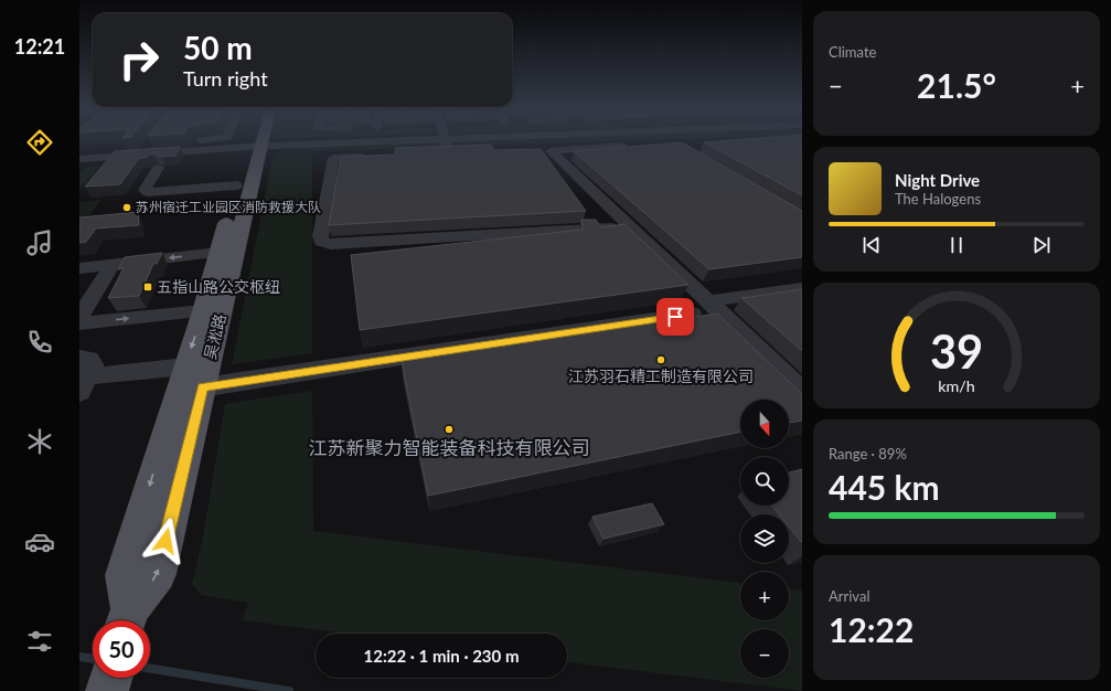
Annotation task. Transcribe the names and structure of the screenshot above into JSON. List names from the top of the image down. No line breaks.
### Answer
{"streets":{"main road":["吴淞路"]},"places":{"other":["苏州宿迁工业园区消防救援大队","江苏羽石精工制造有限公司","江苏新聚力智能装备科技有限公司"],"transit":["五指山路公交枢纽"]},"north":"bottom","page":{"tabs":"12:21","tile":["Climate",["Range · 89%","445 km"],["Arrival","12:22"]],"turn":["50 m","Turn right"],"heat":["−","21.5°","+"],"song":["Night Drive","The Halogens"],"map_buttons":["+","−"],"limit":"50","trip":"12:22 · 1 min · 230 m","gauge":["39","km/h"]}}
